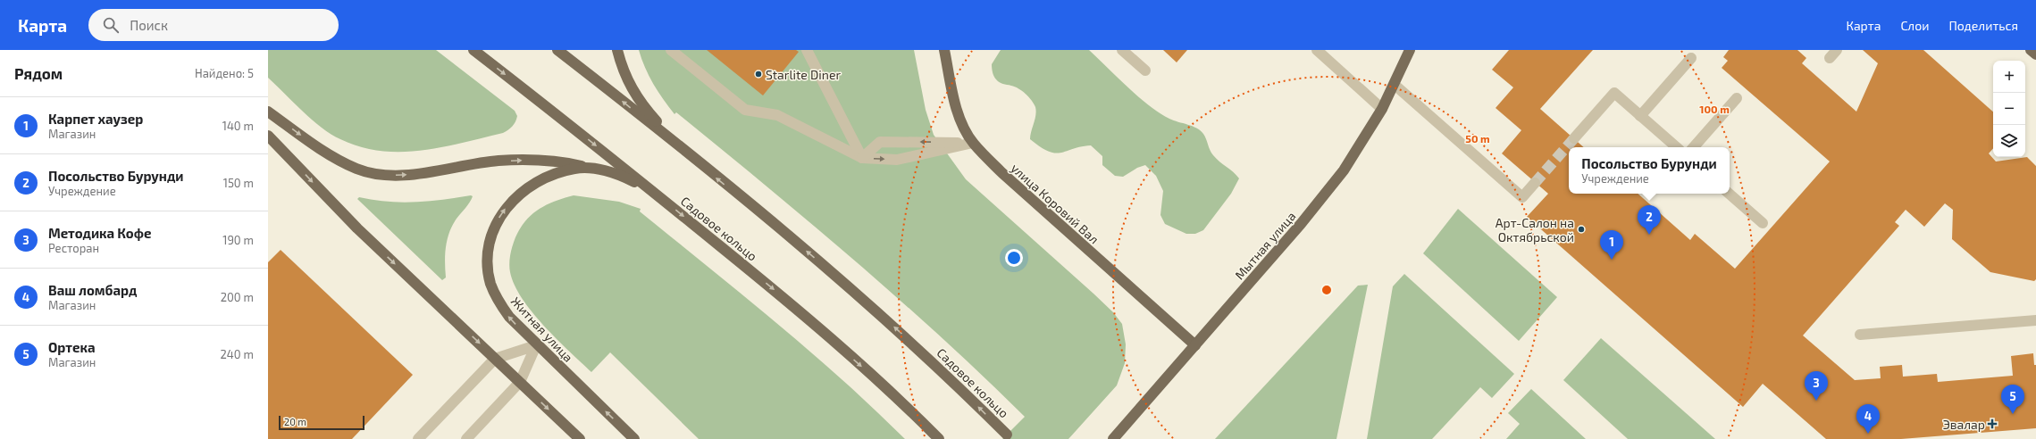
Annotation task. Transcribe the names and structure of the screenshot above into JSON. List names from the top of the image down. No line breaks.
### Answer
{"streets":{"main road":["улица Коровий Вал","Садовое кольцо","Мытная улица","Житная улица"]},"crossings":[["улица Коровий Вал","Мытная улица"],["Садовое кольцо","Житная улица"]],"places":{"other":["Starlite Diner","Арт-Салон на Октябрьской"],"health":["Эвалар"]},"scale_bar":"20 m","page":{"header":"Карта","search":"Поиск","nav":["Карта","Слои","Поделиться"],"heading":["Рядом","Найдено: 5"],"map_buttons":["+","−"],"list":[{"mark":"1","name":"Карпет хаузер","note":"Магазин","value":"140 m"},{"mark":"2","name":"Посольство Бурунди","note":"Учреждение","value":"150 m"},{"mark":"3","name":"Методика Кофе","note":"Ресторан","value":"190 m"},{"mark":"4","name":"Ваш ломбард","note":"Магазин","value":"200 m"},{"mark":"5","name":"Ортека","note":"Магазин","value":"240 m"}],"popup":["Посольство Бурунди","Учреждение"],"pins":["2","1","3","5","4"],"scale":"20 m"},"rings":["100 m","50 m"]}
